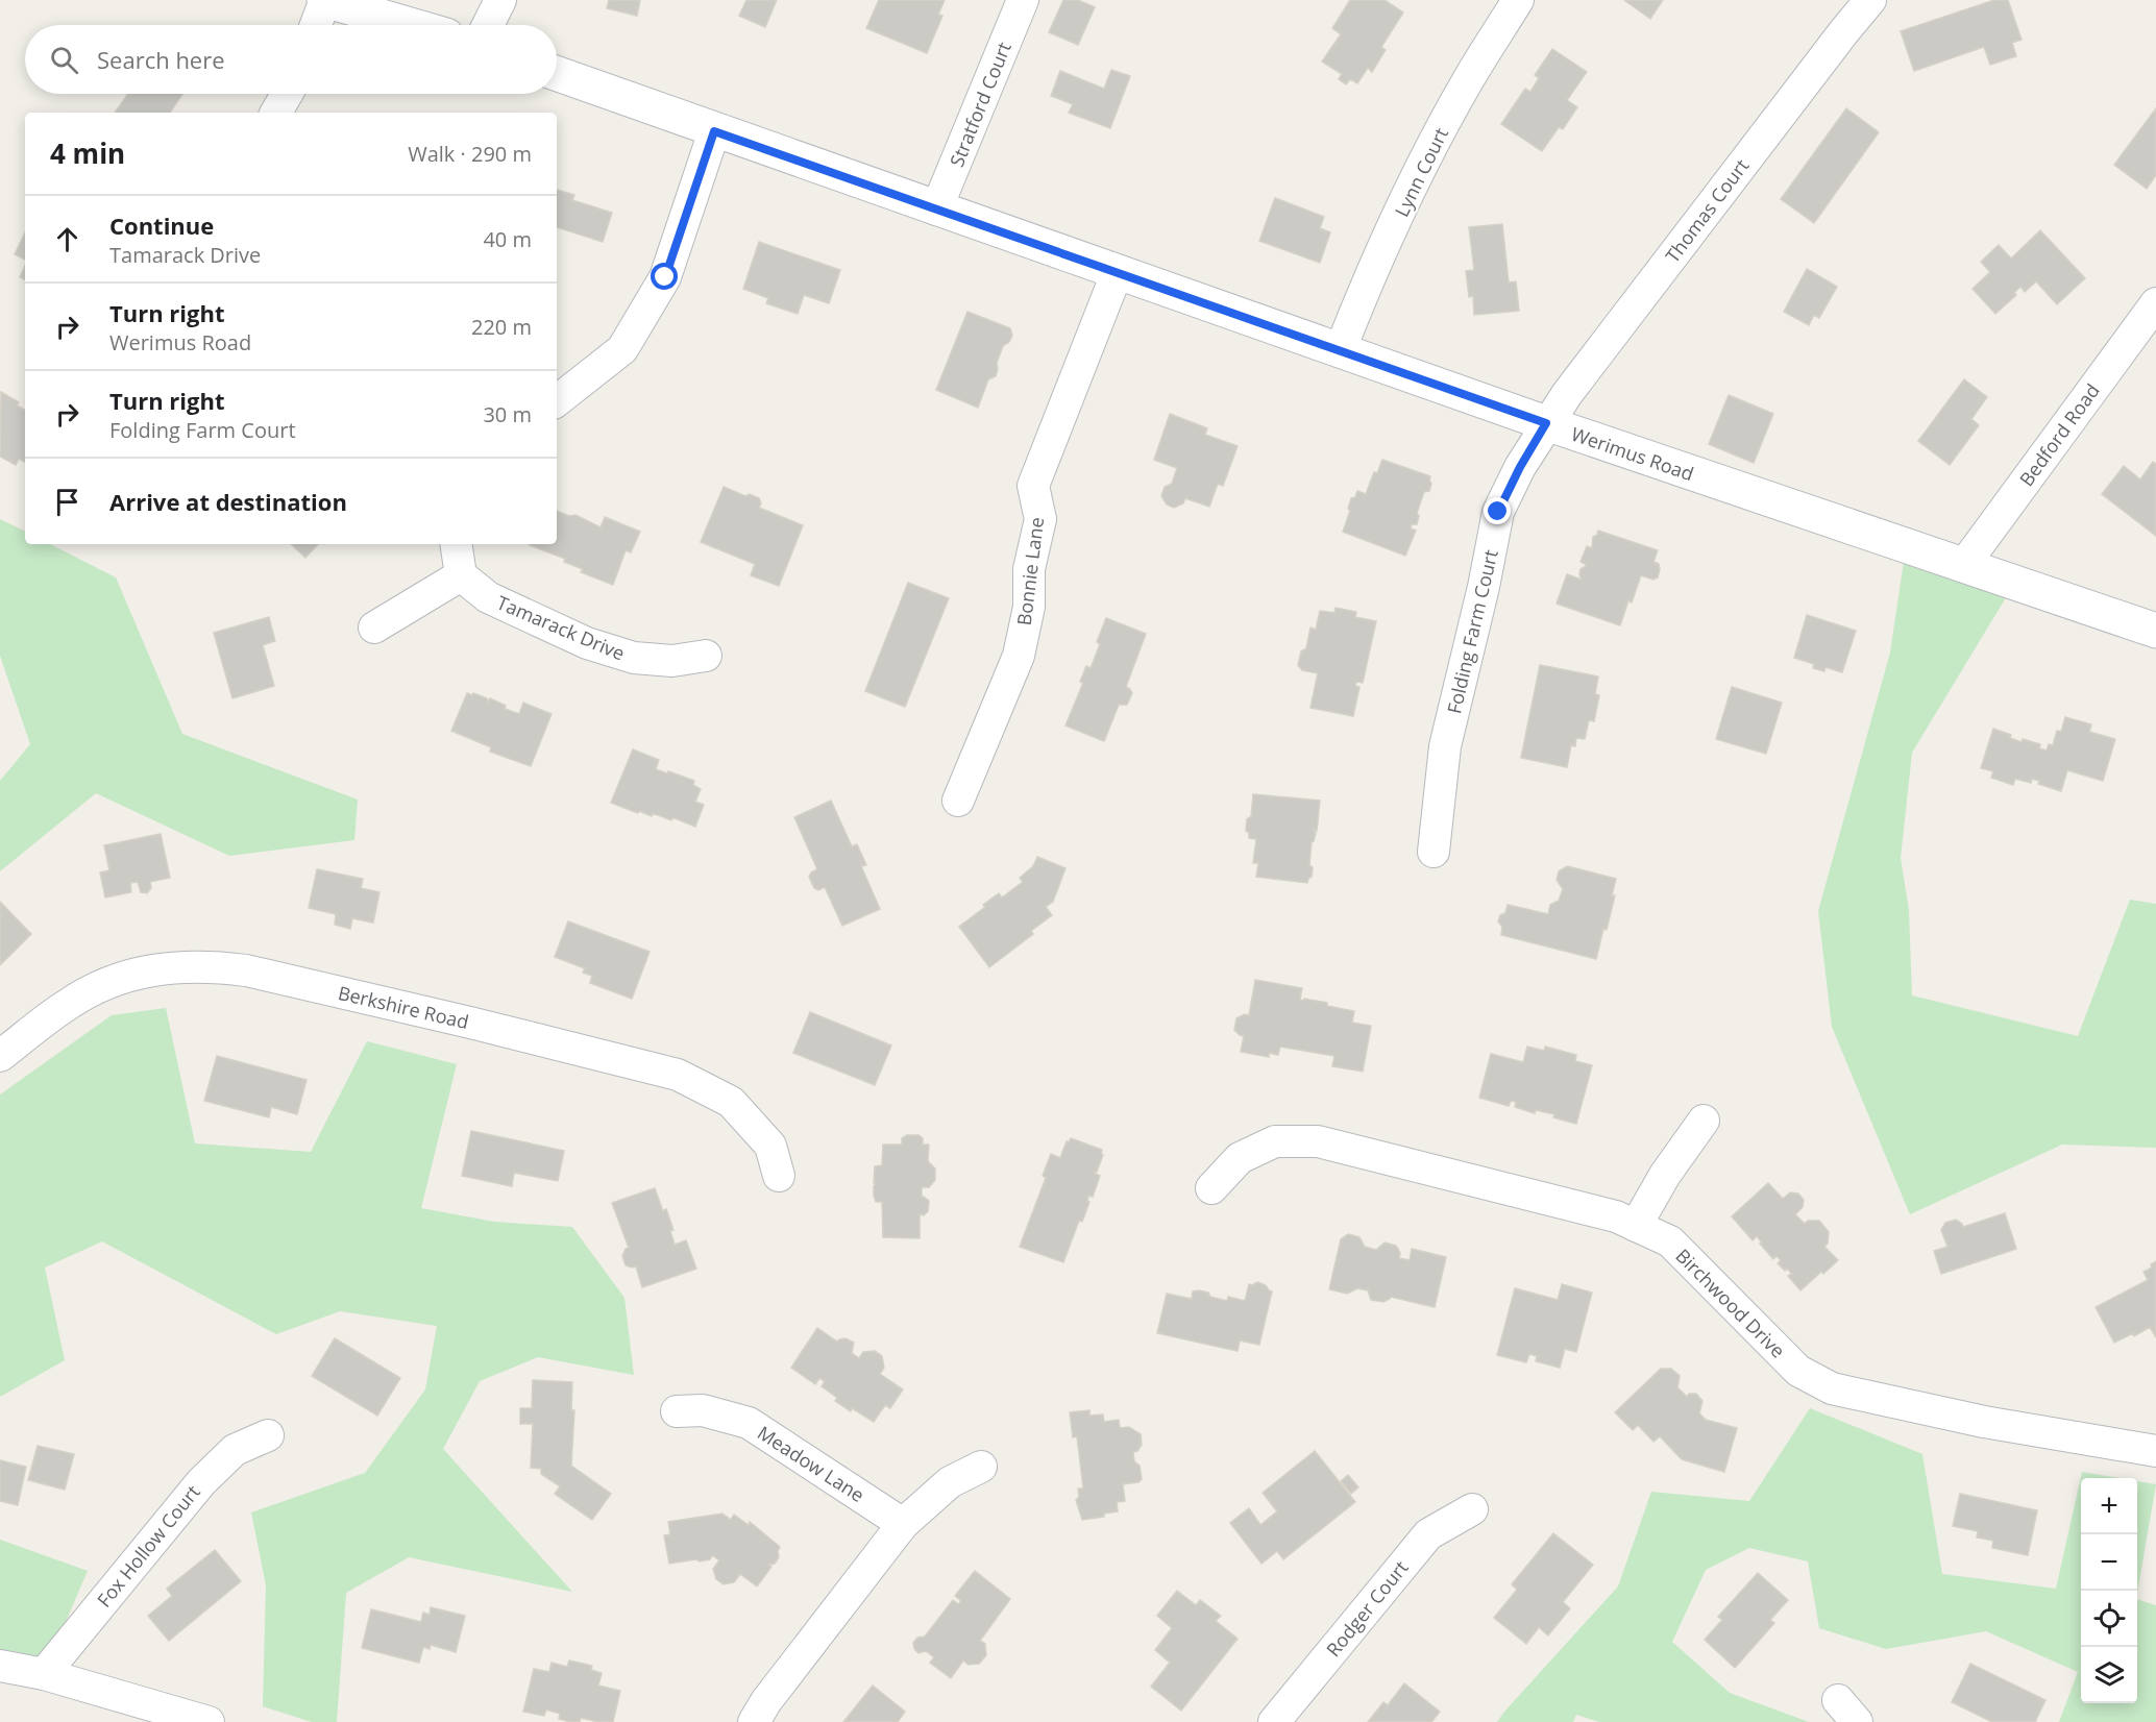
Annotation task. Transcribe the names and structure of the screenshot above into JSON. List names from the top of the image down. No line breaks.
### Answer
{"streets":{"main road":["Werimus Road"],"street":["Stratford Court","Lynn Court","Thomas Court","Bedford Road","Bonnie Lane","Tamarack Drive","Folding Farm Court","Berkshire Road","Birchwood Drive","Meadow Lane","Fox Hollow Court","Rodger Court"]},"crossings":[["Stratford Court","Werimus Road"],["Lynn Court","Werimus Road"],["Thomas Court","Werimus Road"],["Thomas Court","Folding Farm Court"],["Bedford Road","Werimus Road"],["Werimus Road","Bonnie Lane"],["Werimus Road","Folding Farm Court"]],"page":{"search":"Search here","heading":["4 min","Walk · 290 m"],"list":[["Continue","Tamarack Drive","40 m"],["Turn right","Werimus Road","220 m"],["Turn right","Folding Farm Court","30 m"],"Arrive at destination"],"map_buttons":["+","−"]}}
